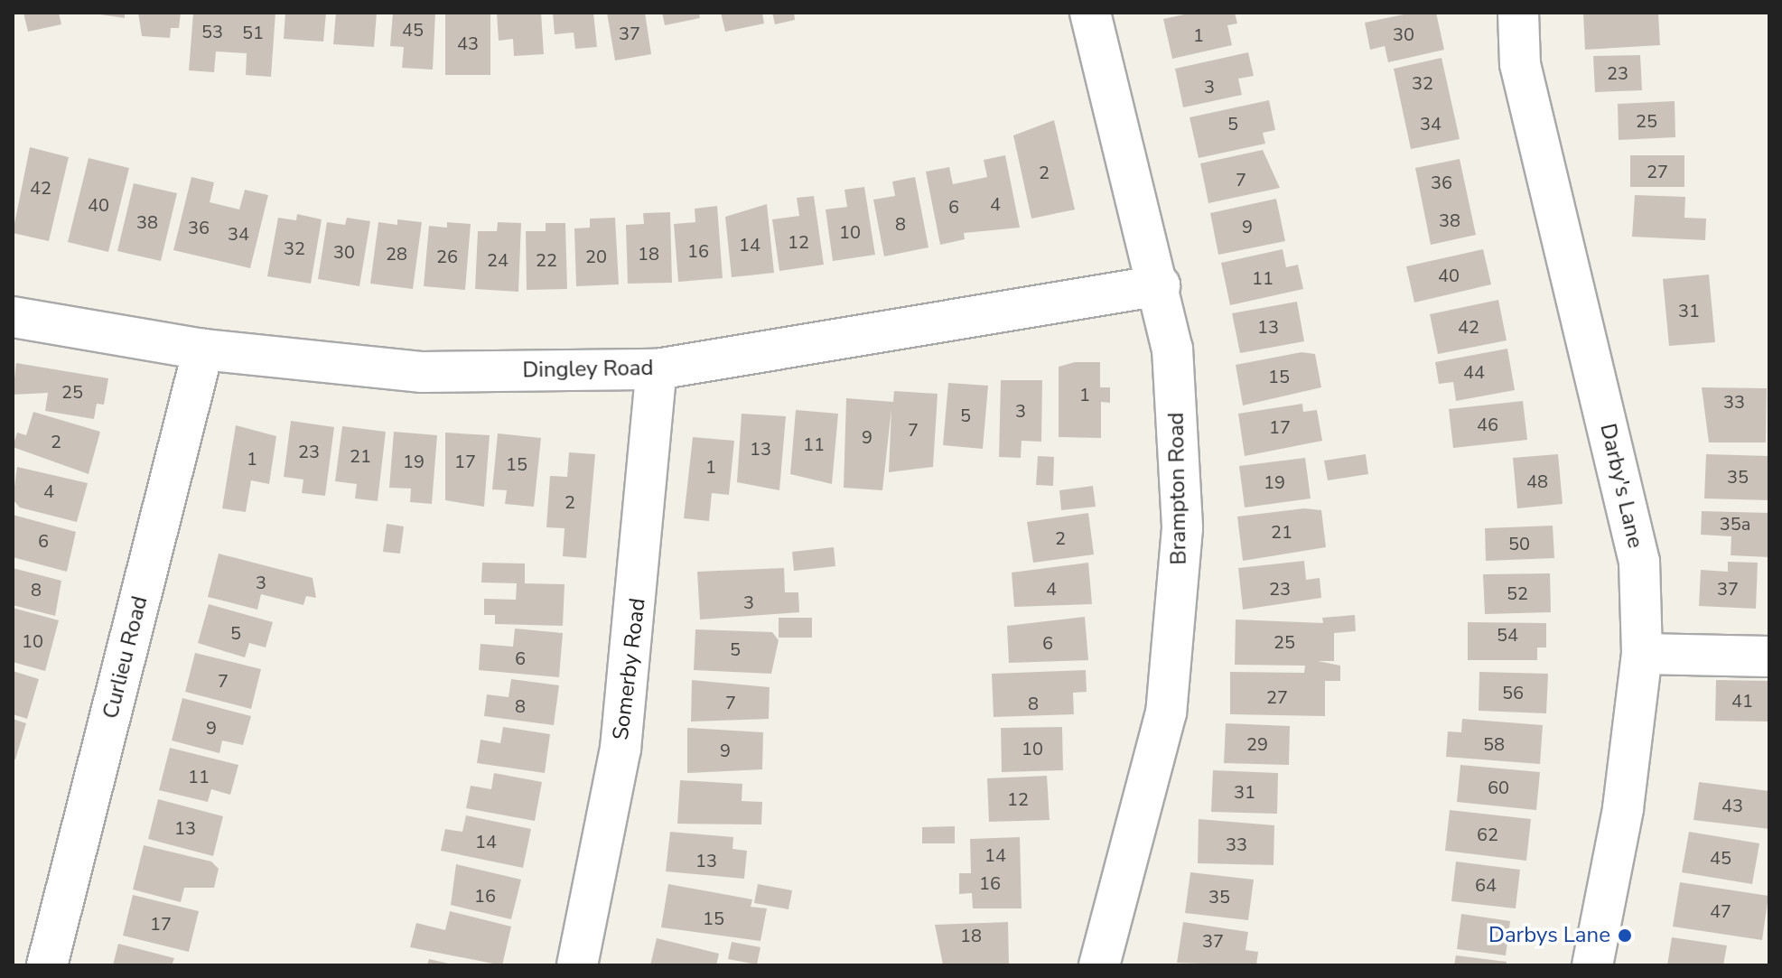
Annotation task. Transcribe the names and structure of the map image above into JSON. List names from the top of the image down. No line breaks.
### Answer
{"streets":{"street":["Dingley Road","Darby's Lane","Brampton Road","Curlieu Road","Somerby Road"]},"crossings":[["Dingley Road","Brampton Road"],["Dingley Road","Curlieu Road"],["Dingley Road","Somerby Road"]],"places":["Darbys Lane"],"house_numbers":["45","53","51","37","30","1","43","23","32","3","25","5","34","27","2","7","36","42","4","40","6","38","38","8","9","36","10","34","12","14","32","16","30","28","18","26","20","24","22","40","11","31","13","42","44","15","25","1","33","3","5","46","17","7","9","2","11","13","23","21","1","19","17","15","1","35","48","19","4","2","35a","21","2","6","50","3","4","23","37","8","52","3","5","54","10","25","6","5","6","7","56","27","41","7","8","8","9","29","58","10","9","11","60","31","12","43","13","62","14","33","14","45","13","16","64","16","35","47","15","17","18","37"]}
